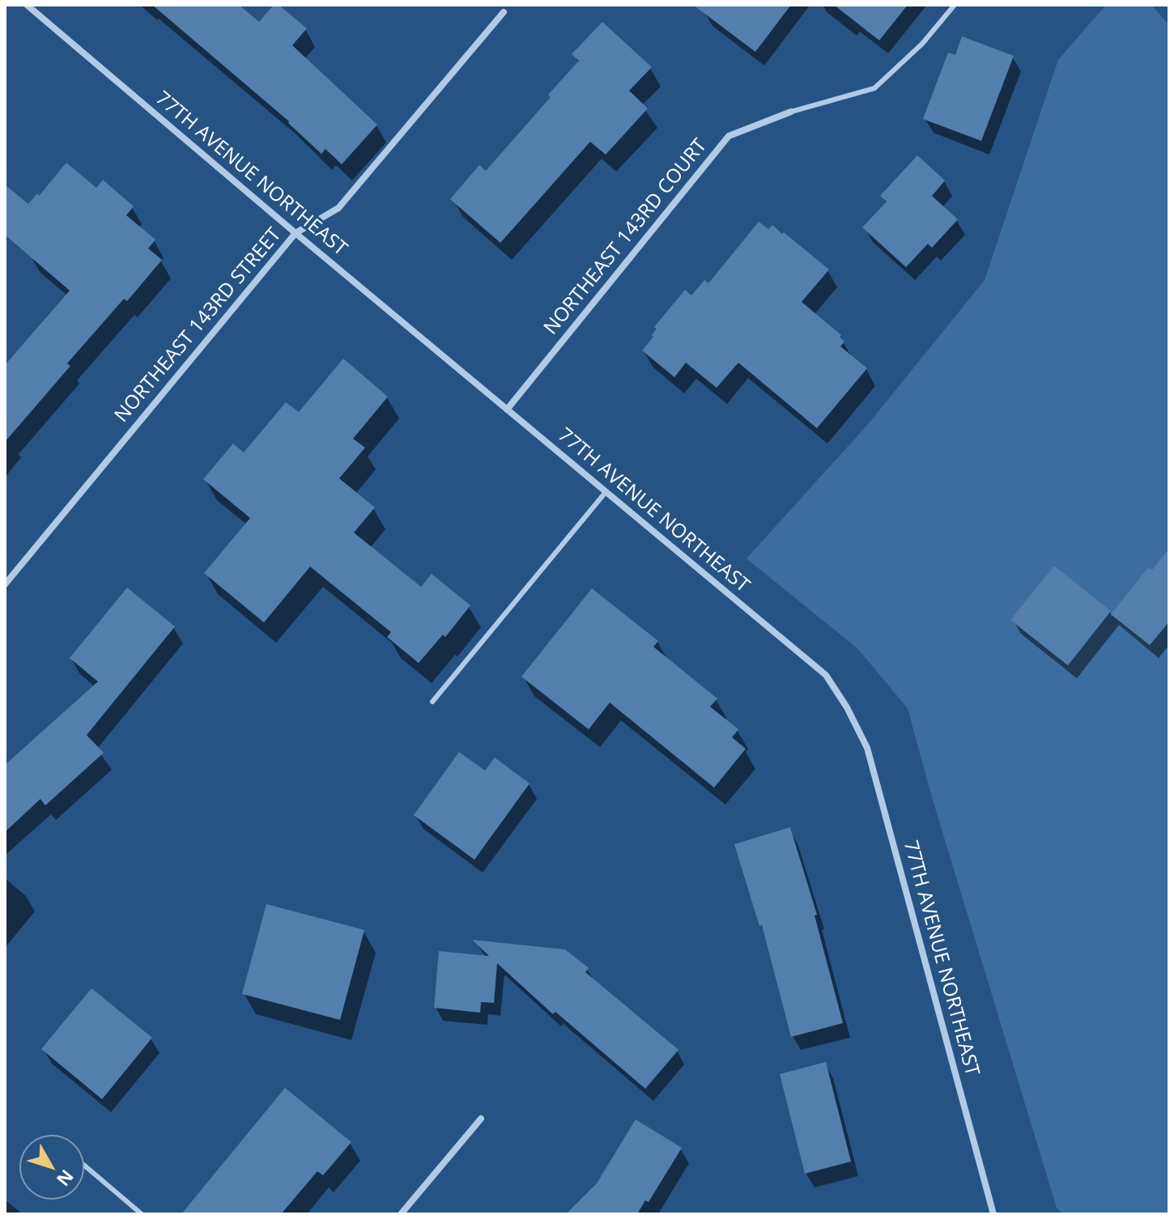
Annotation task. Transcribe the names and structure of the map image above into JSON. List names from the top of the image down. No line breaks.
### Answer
{"streets":{"street":["77TH AVENUE NORTHEAST","NORTHEAST 143RD COURT","NORTHEAST 143RD STREET"]},"crossings":[["77TH AVENUE NORTHEAST","NORTHEAST 143RD COURT"],["77TH AVENUE NORTHEAST","NORTHEAST 143RD STREET"]],"north":"bottom right"}
